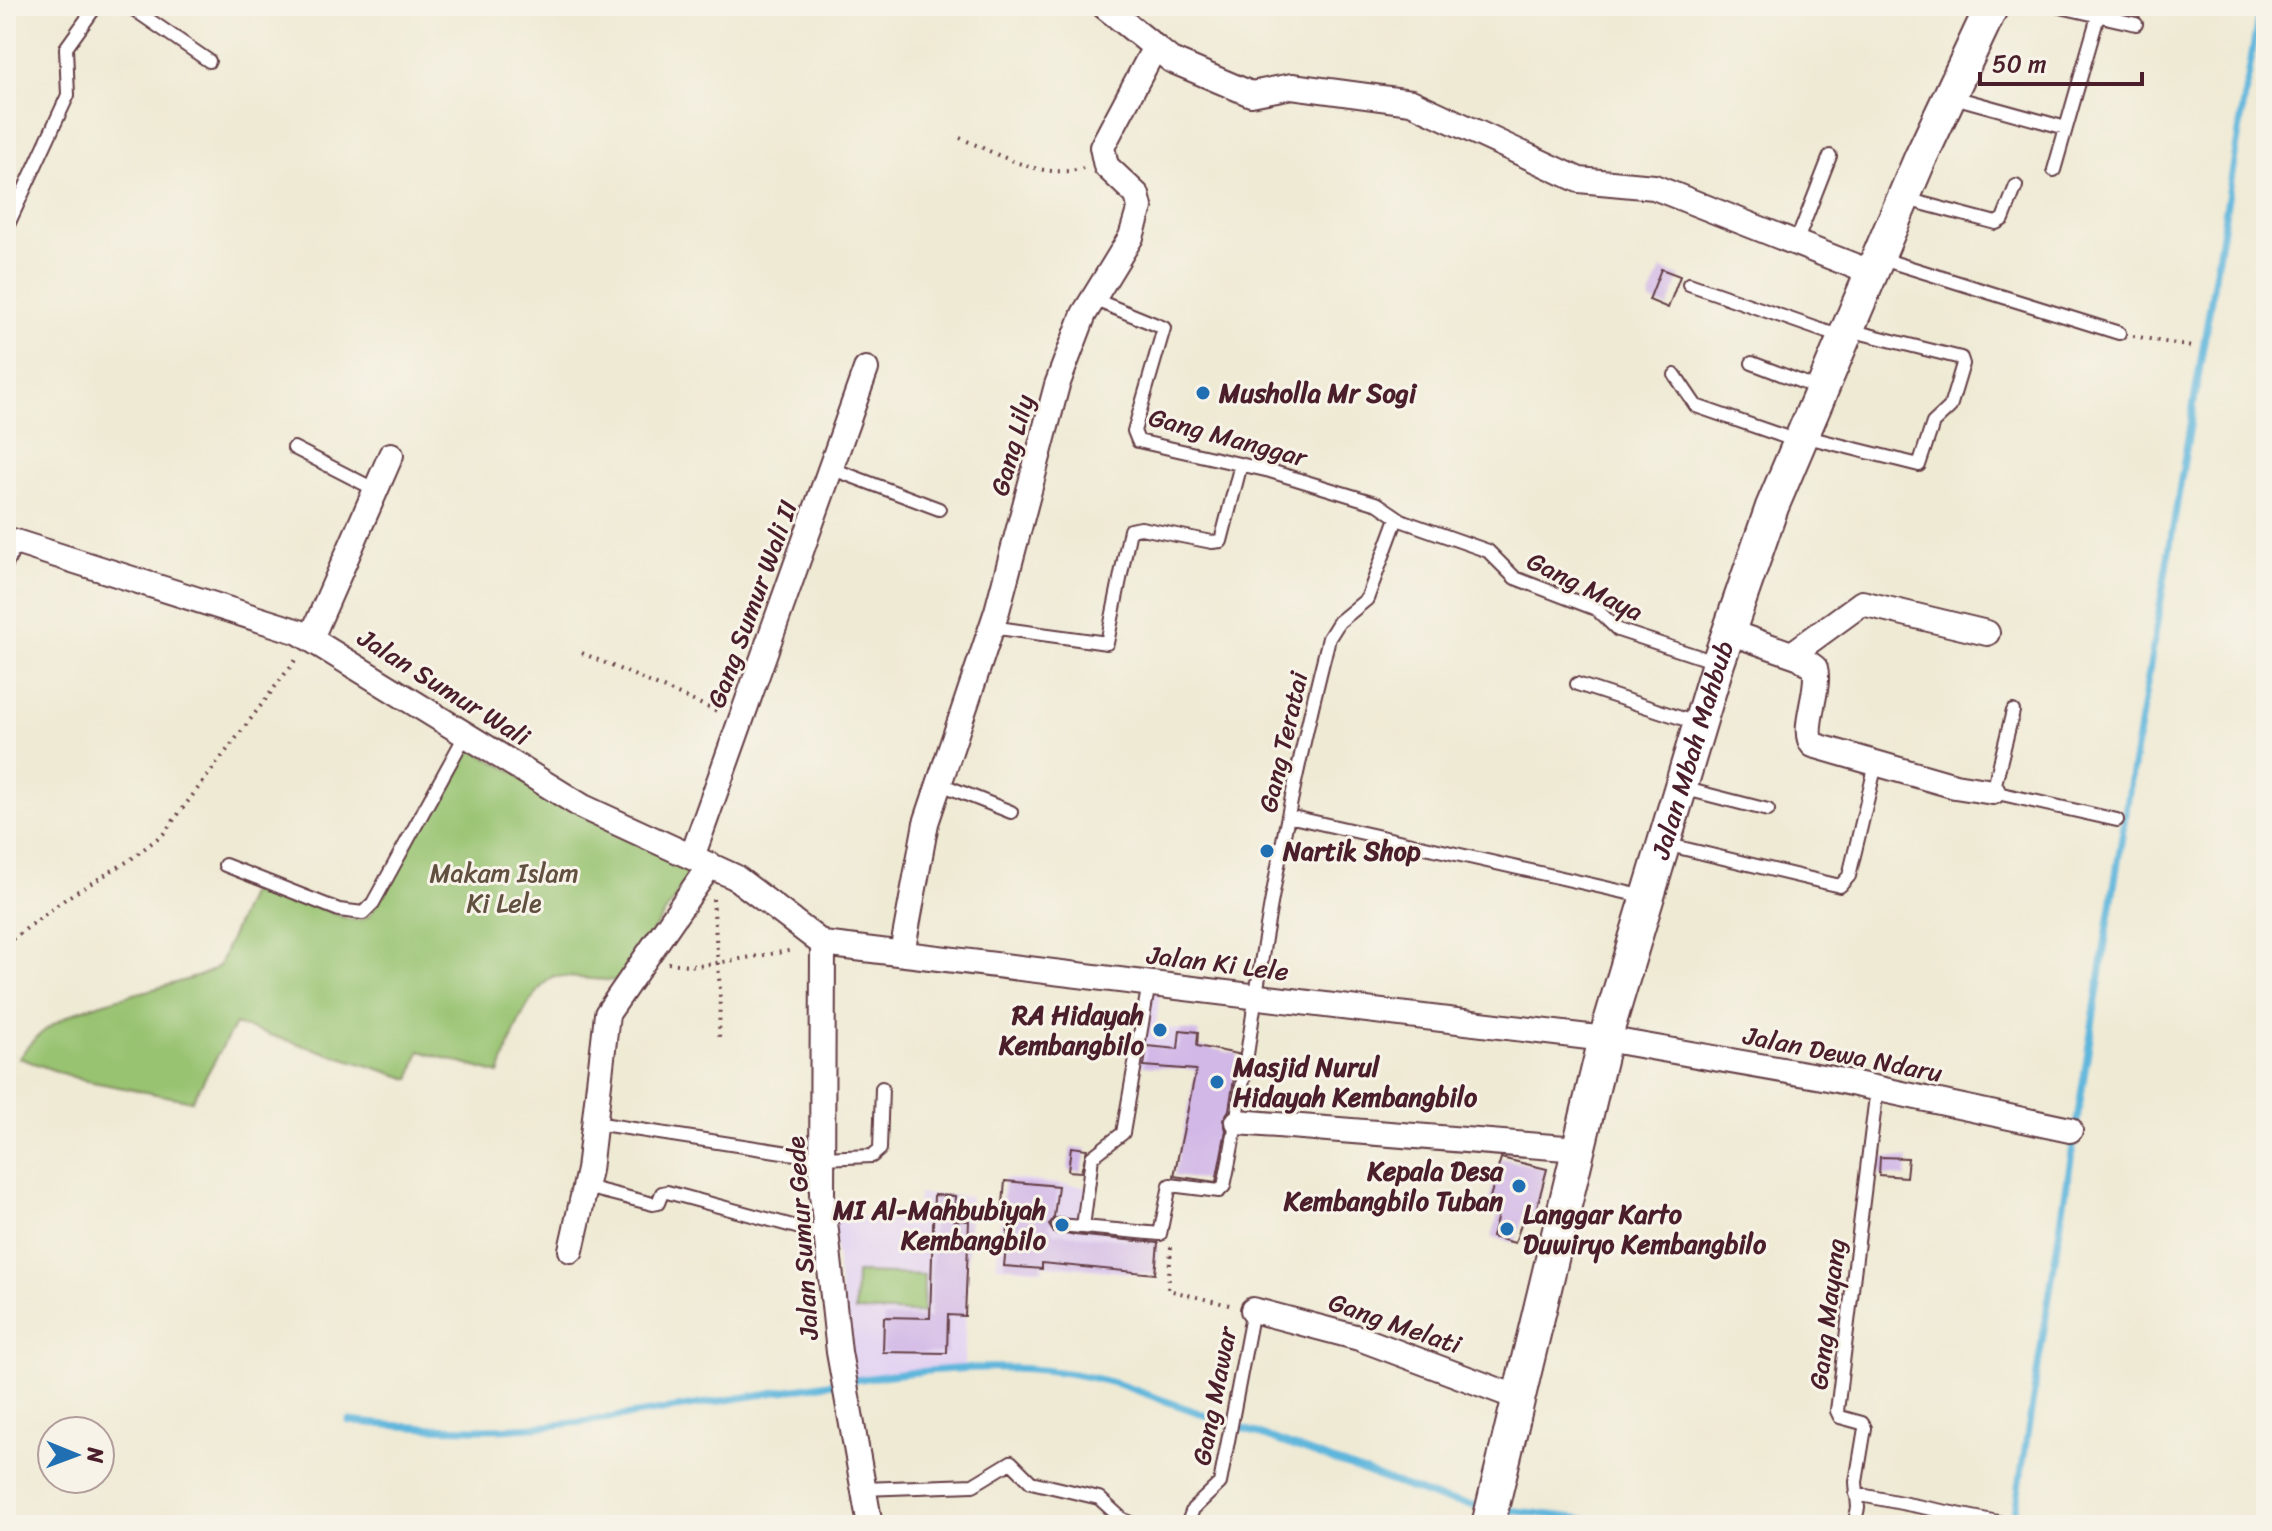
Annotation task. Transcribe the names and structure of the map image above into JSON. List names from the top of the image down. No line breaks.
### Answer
{"streets":{"street":["Gang Lily","Gang Sumur Wali II","Jalan Sumur Wali","Jalan Mbah Mahbub","Jalan Ki Lele","Jalan Dewa Ndaru","Jalan Sumur Gede","Gang Melati"],"lane":["Gang Manggar","Gang Maya","Gang Teratai","Gang Mayang","Gang Mawar"]},"crossings":[["Gang Manggar","Gang Lily"],["Gang Manggar","Gang Maya"],["Gang Manggar","Gang Teratai"],["Gang Lily","Jalan Ki Lele"],["Gang Maya","Gang Teratai"],["Gang Maya","Jalan Mbah Mahbub"],["Gang Sumur Wali II","Jalan Sumur Wali"],["Jalan Sumur Wali","Jalan Ki Lele"],["Jalan Sumur Wali","Jalan Sumur Gede"],["Gang Teratai","Jalan Ki Lele"],["Jalan Mbah Mahbub","Jalan Ki Lele"],["Jalan Mbah Mahbub","Jalan Dewa Ndaru"],["Jalan Mbah Mahbub","Gang Melati"],["Jalan Ki Lele","Jalan Dewa Ndaru"],["Jalan Ki Lele","Jalan Sumur Gede"],["Jalan Dewa Ndaru","Gang Mayang"],["Gang Melati","Gang Mawar"]],"parks":["Makam Islam Ki Lele"],"places":["Musholla Mr Sogi","Nartik Shop","RA Hidayah Kembangbilo","Masjid Nurul Hidayah Kembangbilo","Kepala Desa Kembangbilo Tuban","MI Al-Mahbubiyah Kembangbilo","Langgar Karto Duwiryo Kembangbilo"],"scale_bar":"50 m","north":"right"}
